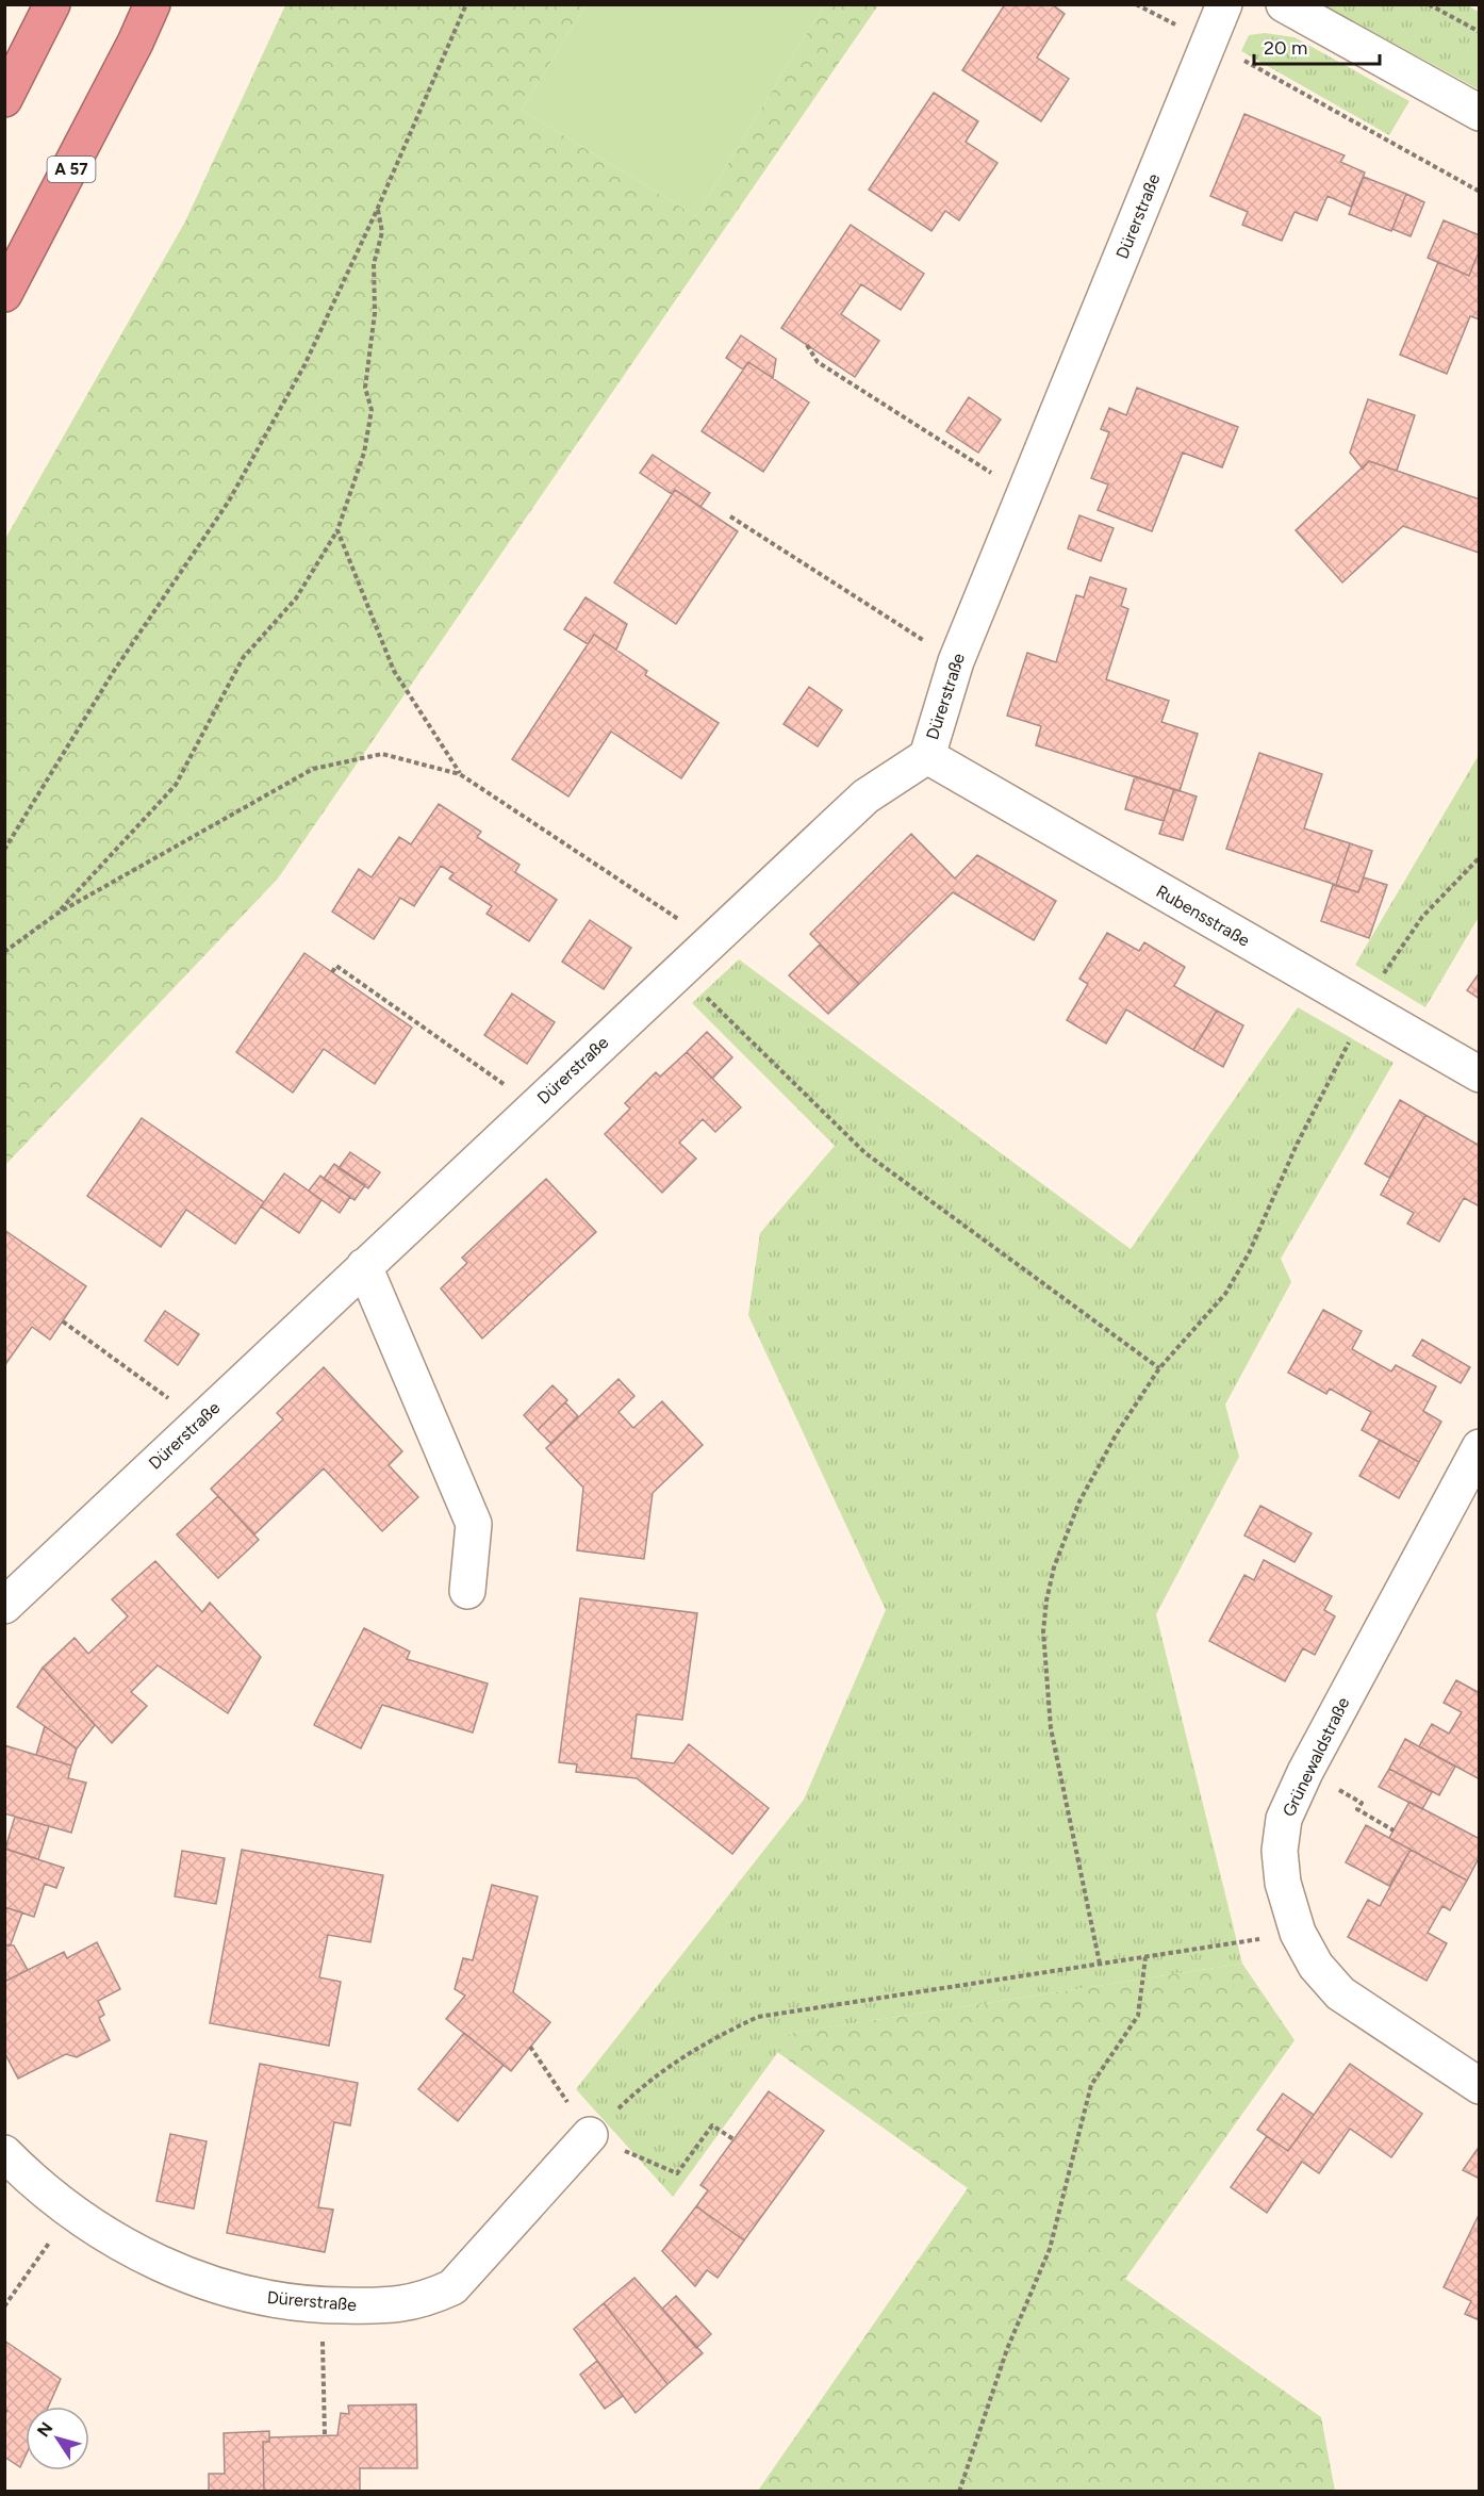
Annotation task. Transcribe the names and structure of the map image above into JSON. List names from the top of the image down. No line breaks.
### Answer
{"streets":{"highway":["A 57"],"street":["Dürerstraße","Rubensstraße","Grünewaldstraße"]},"crossings":[["Dürerstraße","Rubensstraße"]],"scale_bar":"20 m","north":"top left"}
